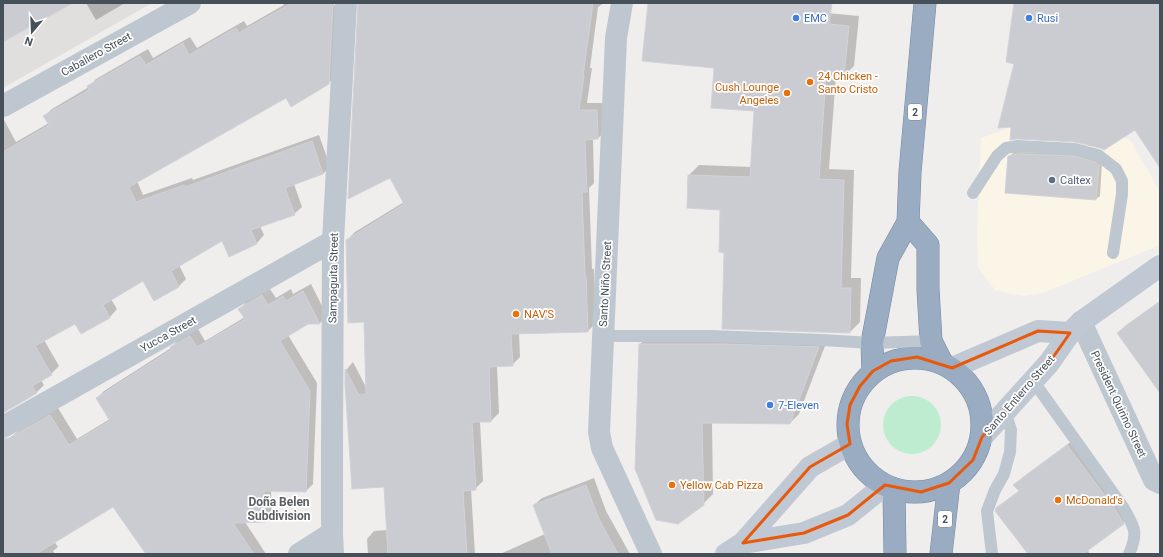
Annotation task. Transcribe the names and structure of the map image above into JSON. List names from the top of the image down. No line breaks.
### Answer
{"streets":{"highway":["2"],"main road":["Santo Entierro Street"],"street":["Caballero Street","Sampaguita Street","Santo Niño Street","Yucca Street","President Quirino Street"]},"crossings":[["2","Santo Entierro Street"],["Sampaguita Street","Yucca Street"],["Santo Entierro Street","President Quirino Street"]],"districts":["Doña Belen Subdivision"],"places":["EMC","Rusi","24 Chicken - Santo Cristo","Cush Lounge Angeles","Caltex","NAV'S","7-Eleven","Yellow Cab Pizza","McDonald's"],"north":"bottom"}
